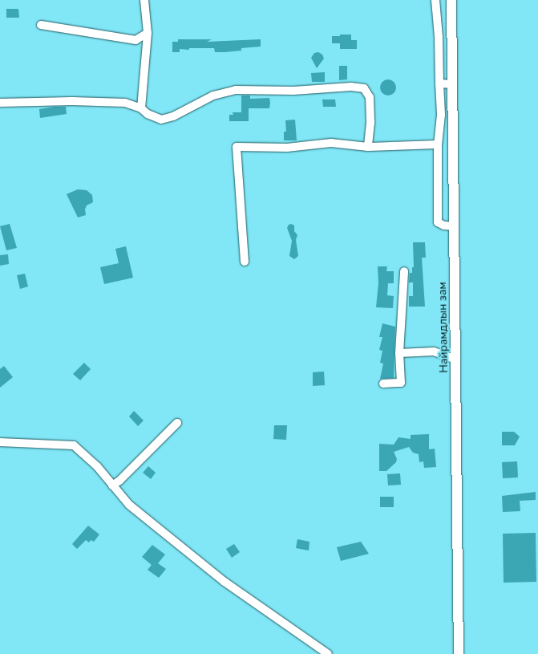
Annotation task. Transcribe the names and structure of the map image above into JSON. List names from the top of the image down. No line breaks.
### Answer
{"streets":{"main road":["Найрамдлын зам"]}}
